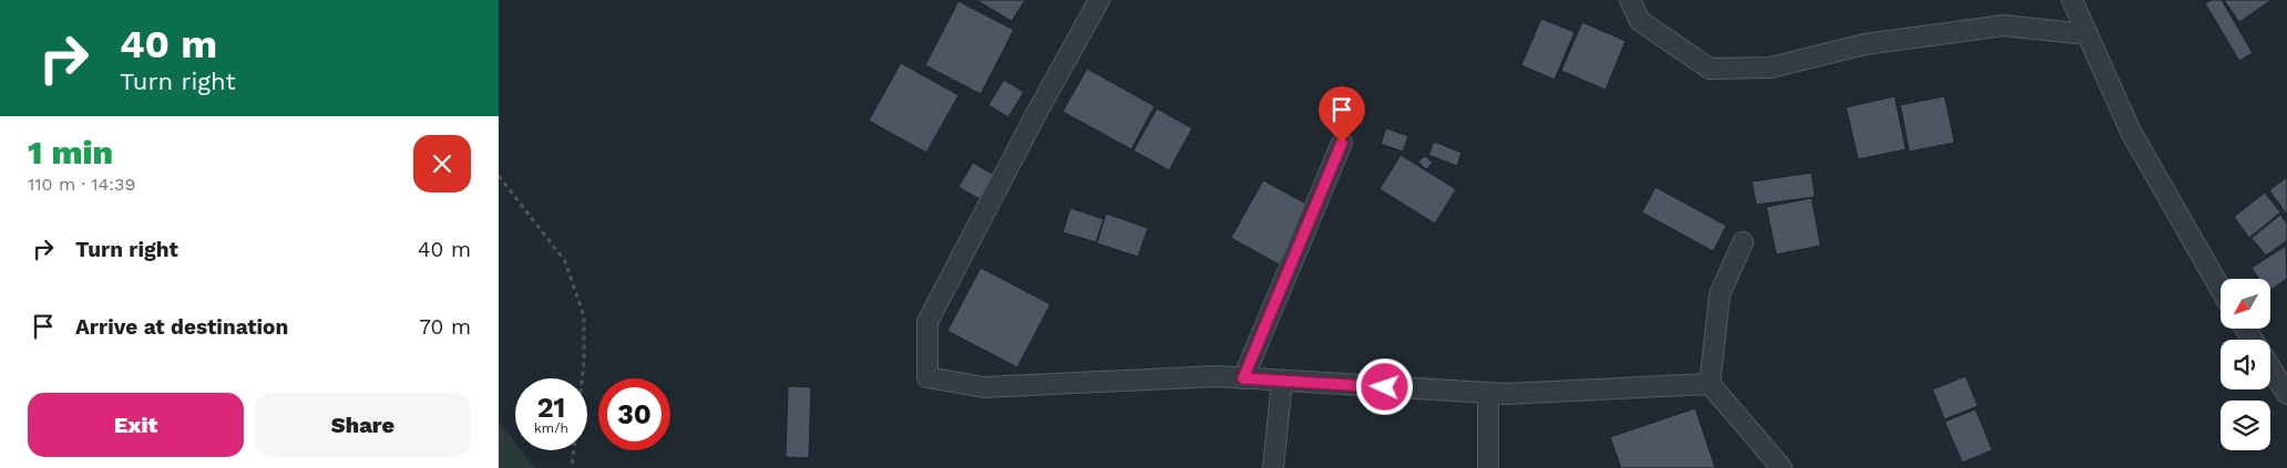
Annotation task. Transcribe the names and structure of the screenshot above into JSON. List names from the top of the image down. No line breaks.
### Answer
{"north":"bottom left","page":{"turn":["40 m","Turn right"],"heading":["1 min","110 m · 14:39"],"list":[{"name":"Turn right","value":"40 m"},{"name":"Arrive at destination","value":"70 m"}],"speed":"21 km/h","limit":"30","buttons":["Exit","Share"]}}
